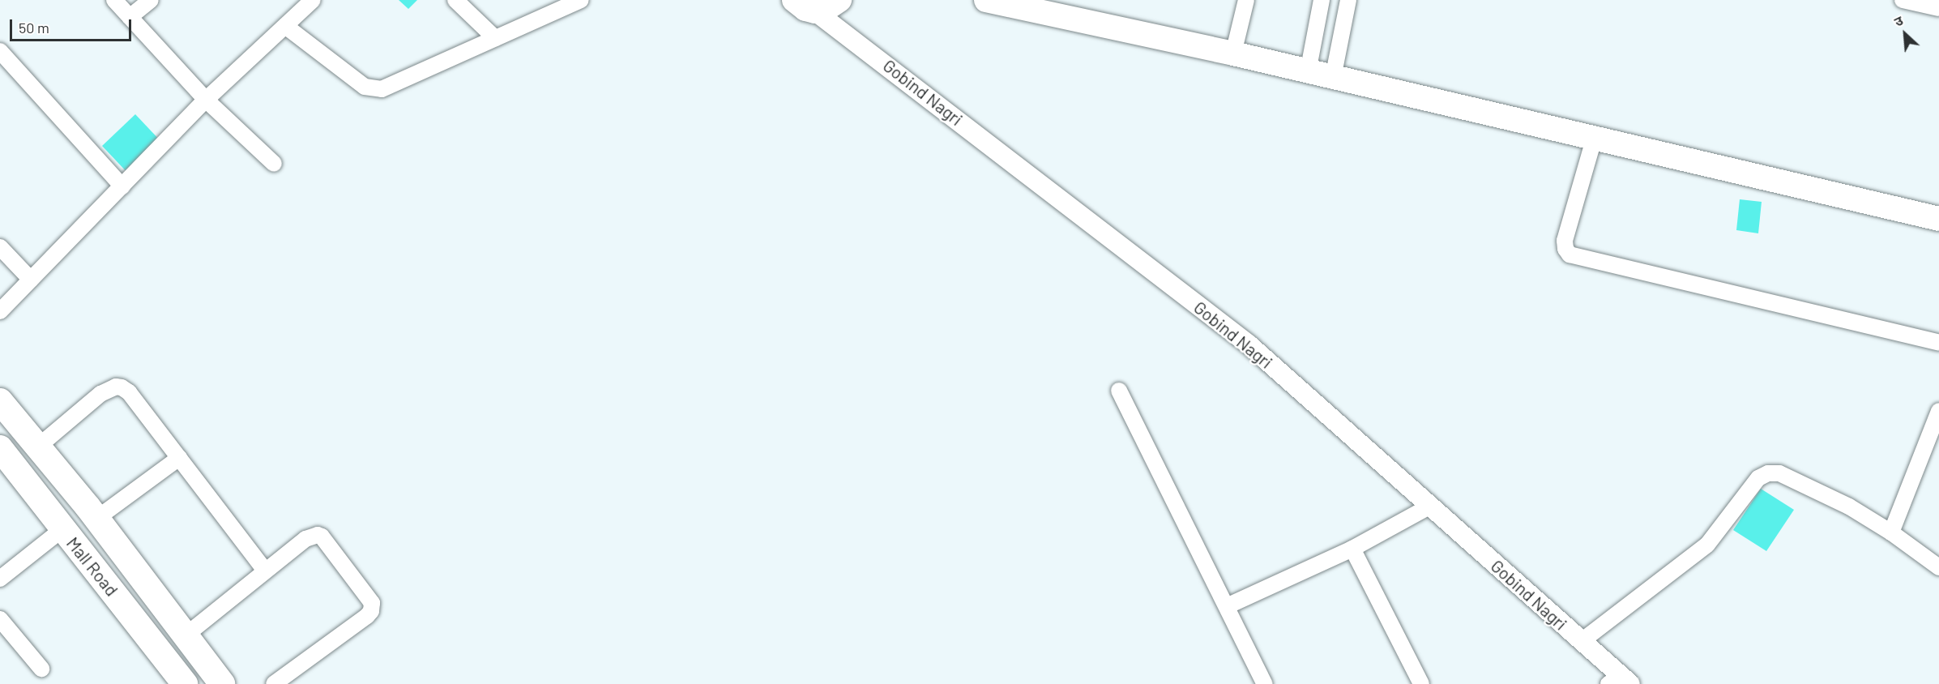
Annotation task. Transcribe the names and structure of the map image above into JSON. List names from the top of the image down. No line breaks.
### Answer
{"streets":{"highway":["Mall Road"],"street":["Gobind Nagri"]},"scale_bar":"50 m","north":"top left"}
